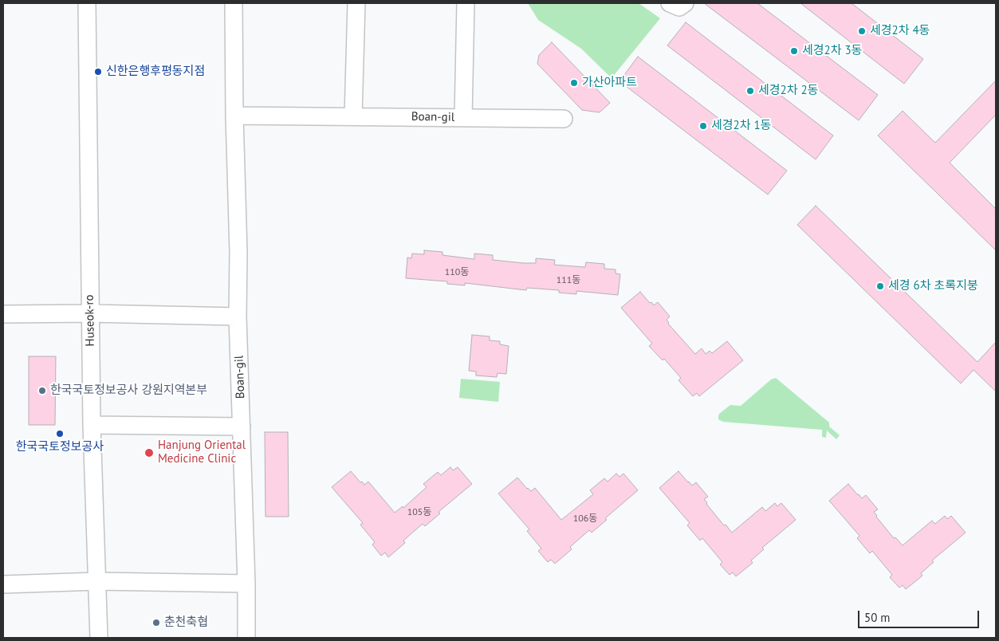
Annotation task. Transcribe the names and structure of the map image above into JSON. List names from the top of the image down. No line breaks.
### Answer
{"streets":{"street":["Boan-gil","Huseok-ro"]},"places":["세경2차 4동","세경2차 3동","신한은행후평동지점","가산아파트","세경2차 2동","세경2차 1동","세경 6차 초록지붕","한국국토정보공사 강원지역본부","한국국토정보공사","Hanjung Oriental Medicine Clinic","춘천축협"],"house_numbers":["110동","111동","105동","106동"],"scale_bar":"50 m"}
